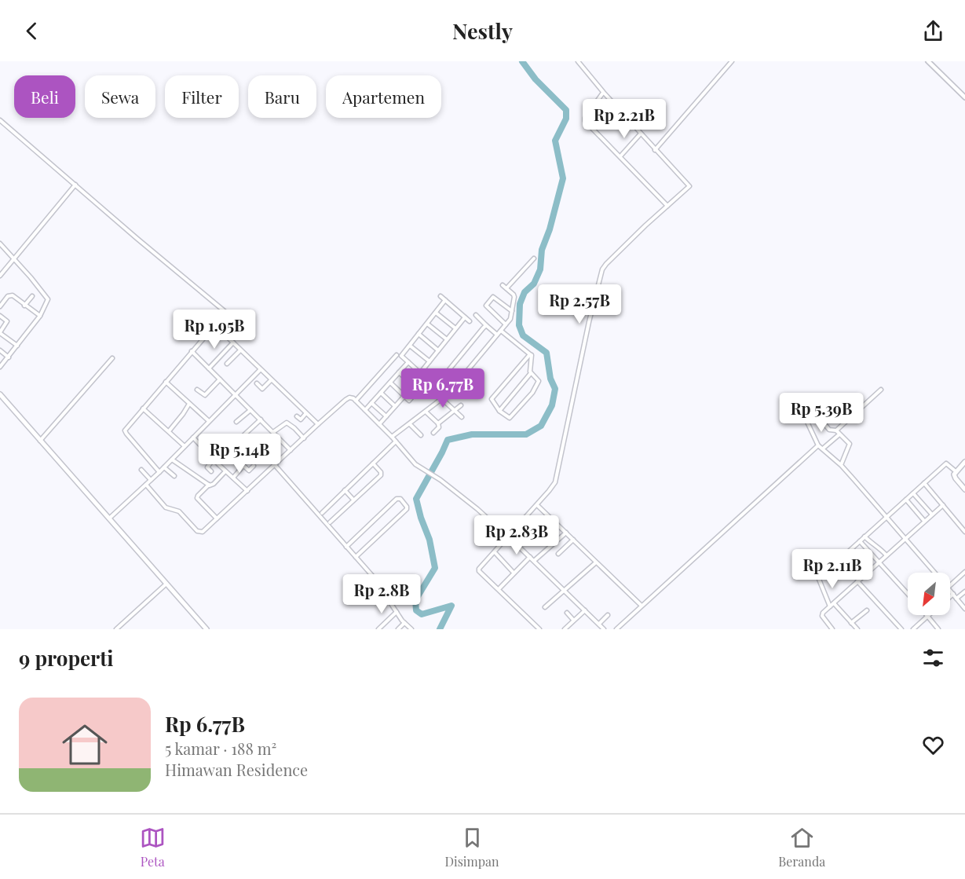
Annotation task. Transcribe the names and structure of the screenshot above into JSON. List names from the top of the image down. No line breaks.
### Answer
{"north":"bottom left","page":{"header":"Nestly","chip":["Beli","Sewa","Filter","Baru","Apartemen"],"price":["Rp 2.21B","Rp 2.57B","Rp 1.95B","Rp 6.77B","Rp 5.39B","Rp 5.14B","Rp 2.83B","Rp 2.11B","Rp 2.8B"],"heading":"9 properti","list":[{"name":"Rp 6.77B","note":"5 kamar · 188 m² · Himawan Residence"}],"tabs":["Peta","Disimpan","Beranda"]}}
